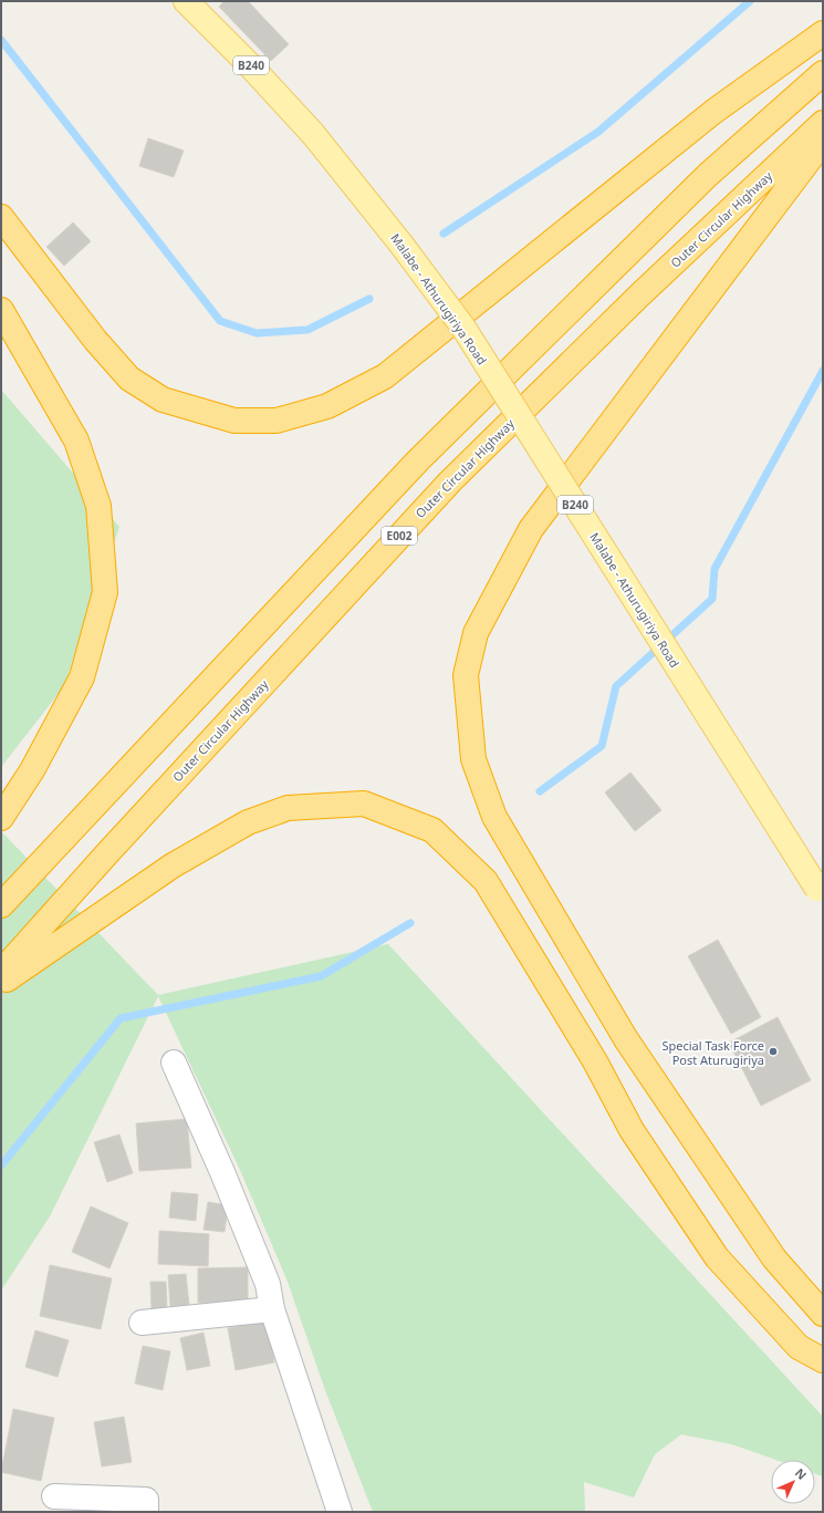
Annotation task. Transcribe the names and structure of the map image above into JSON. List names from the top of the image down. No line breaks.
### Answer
{"streets":{"highway":["Outer Circular Highway","E002"],"main road":["B240","Malabe - Athurugiriya Road"]},"places":["Special Task Force Post Aturugiriya"],"north":"top right"}
